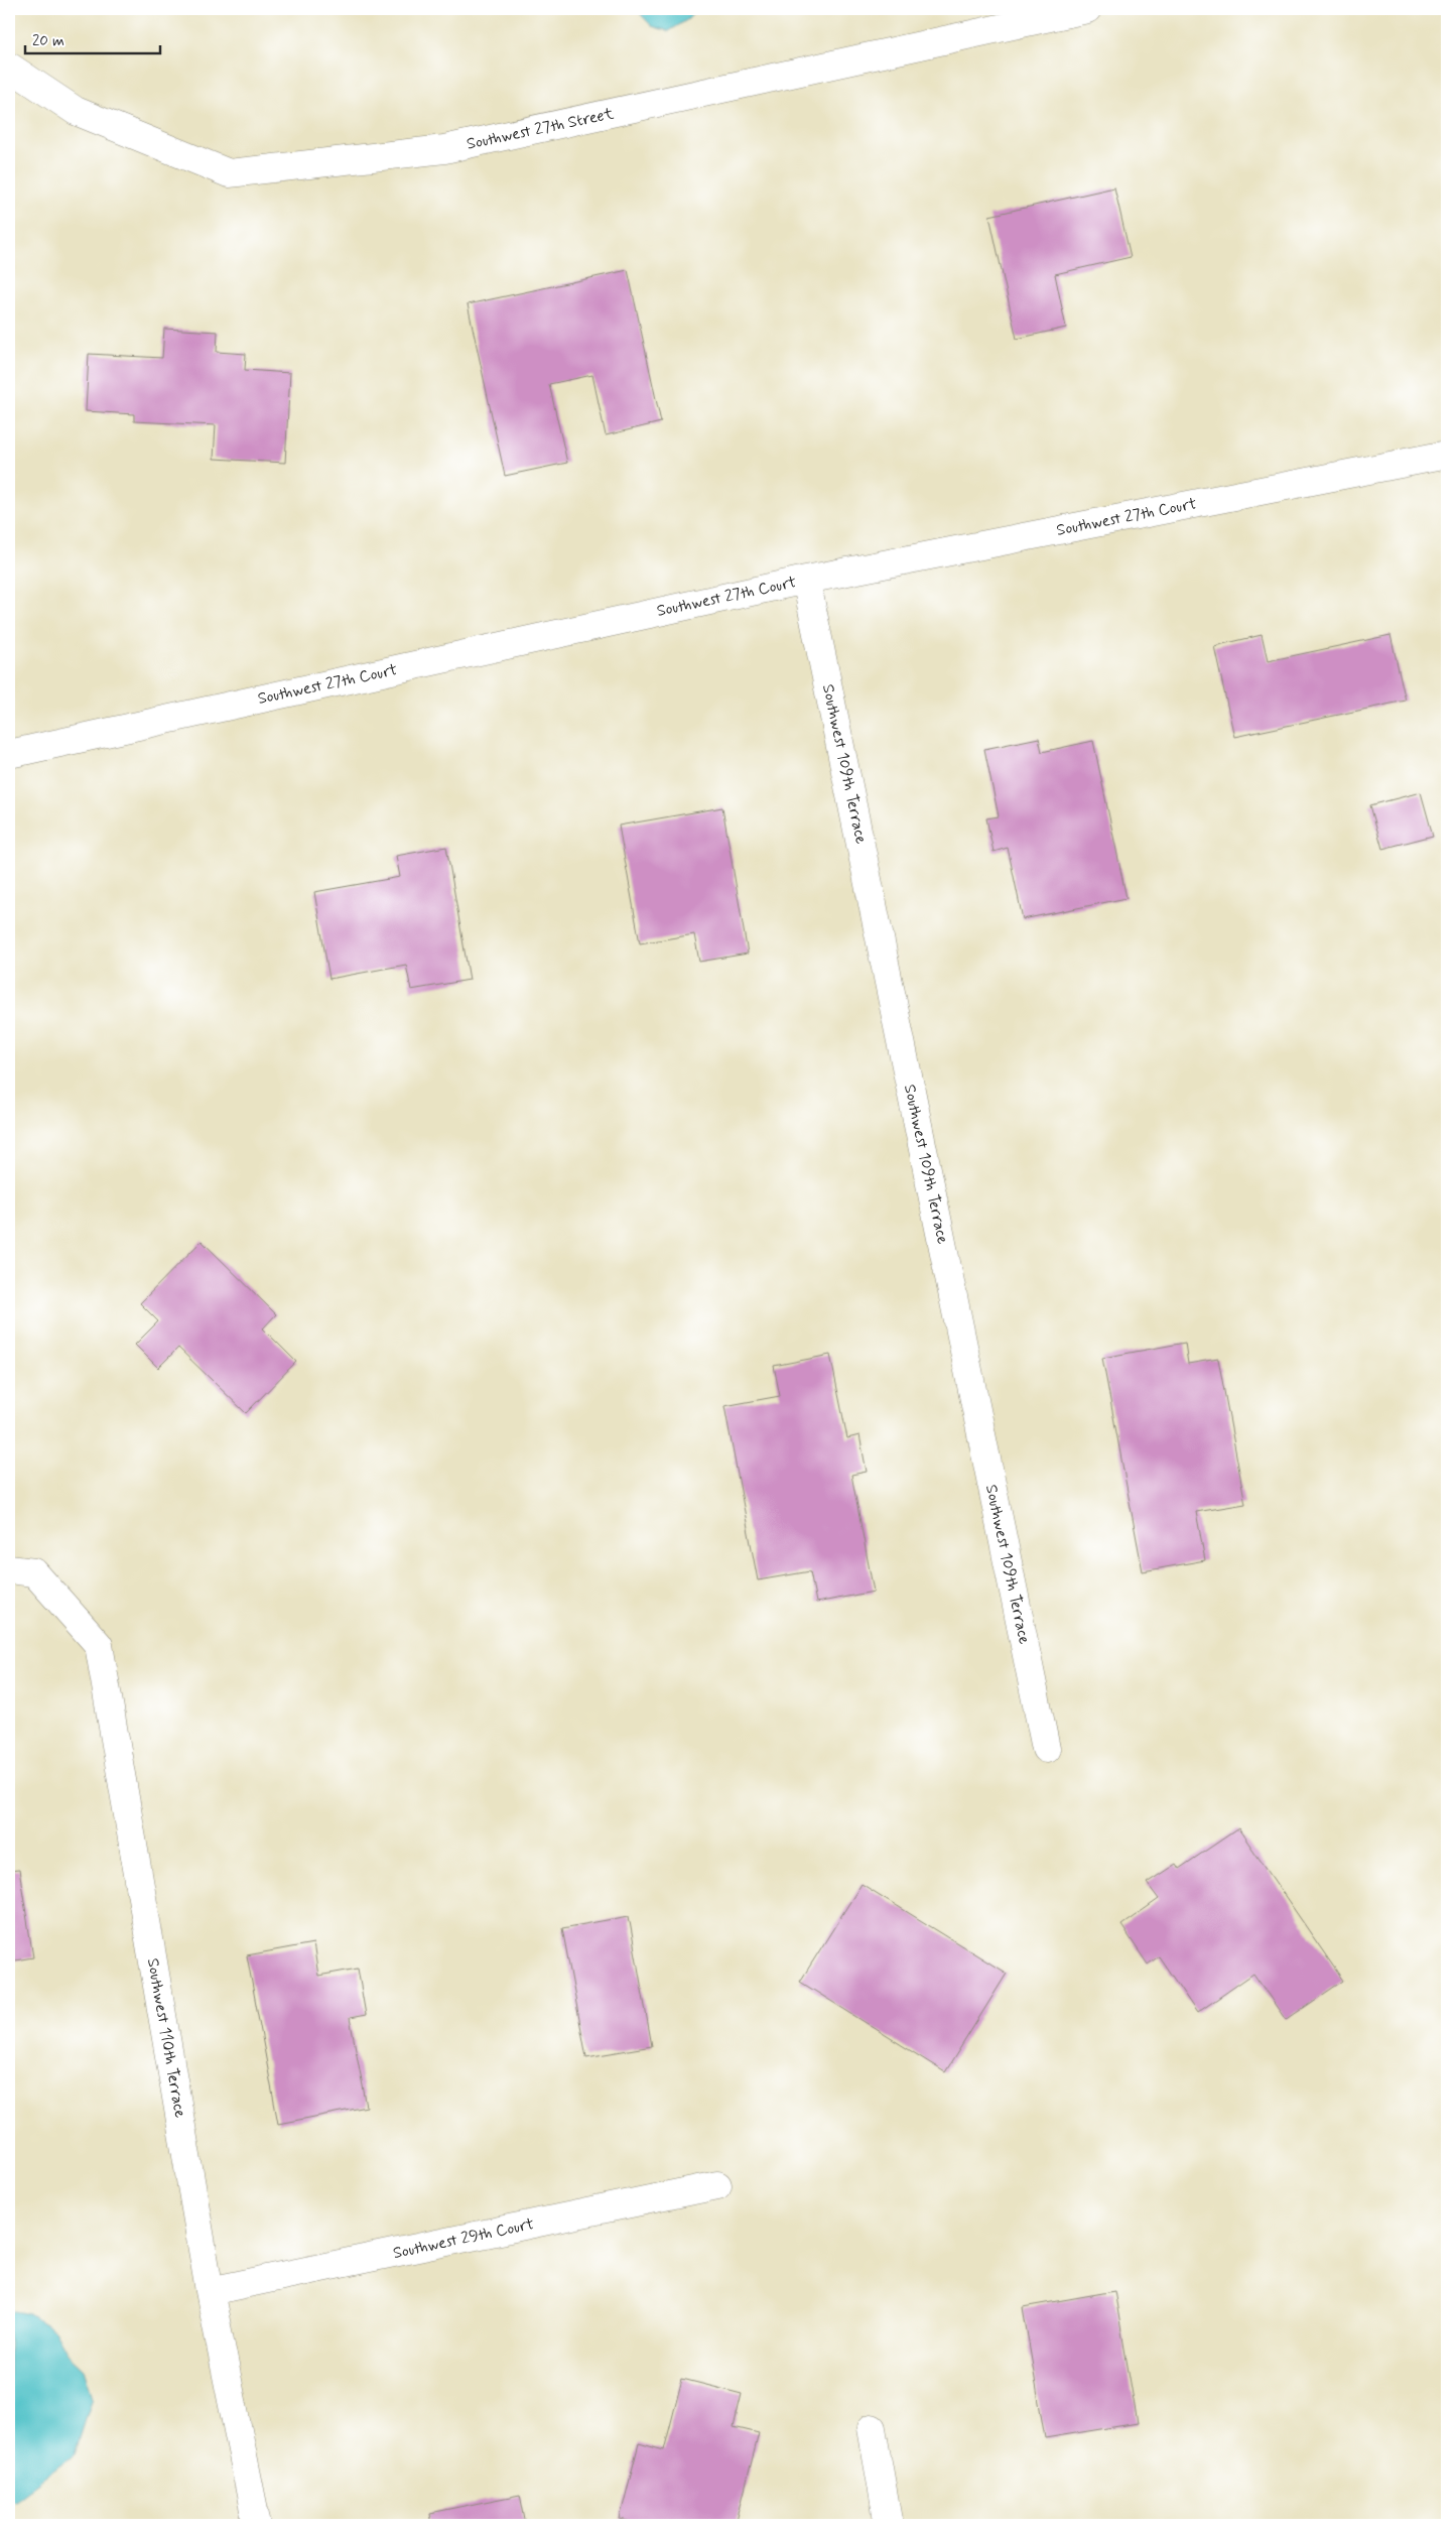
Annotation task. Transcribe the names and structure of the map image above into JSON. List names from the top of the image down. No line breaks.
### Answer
{"streets":{"street":["Southwest 27th Street","Southwest 27th Court","Southwest 109th Terrace","Southwest 110th Terrace","Southwest 29th Court"]},"crossings":[["Southwest 27th Court","Southwest 109th Terrace"],["Southwest 110th Terrace","Southwest 29th Court"]],"scale_bar":"20 m"}
